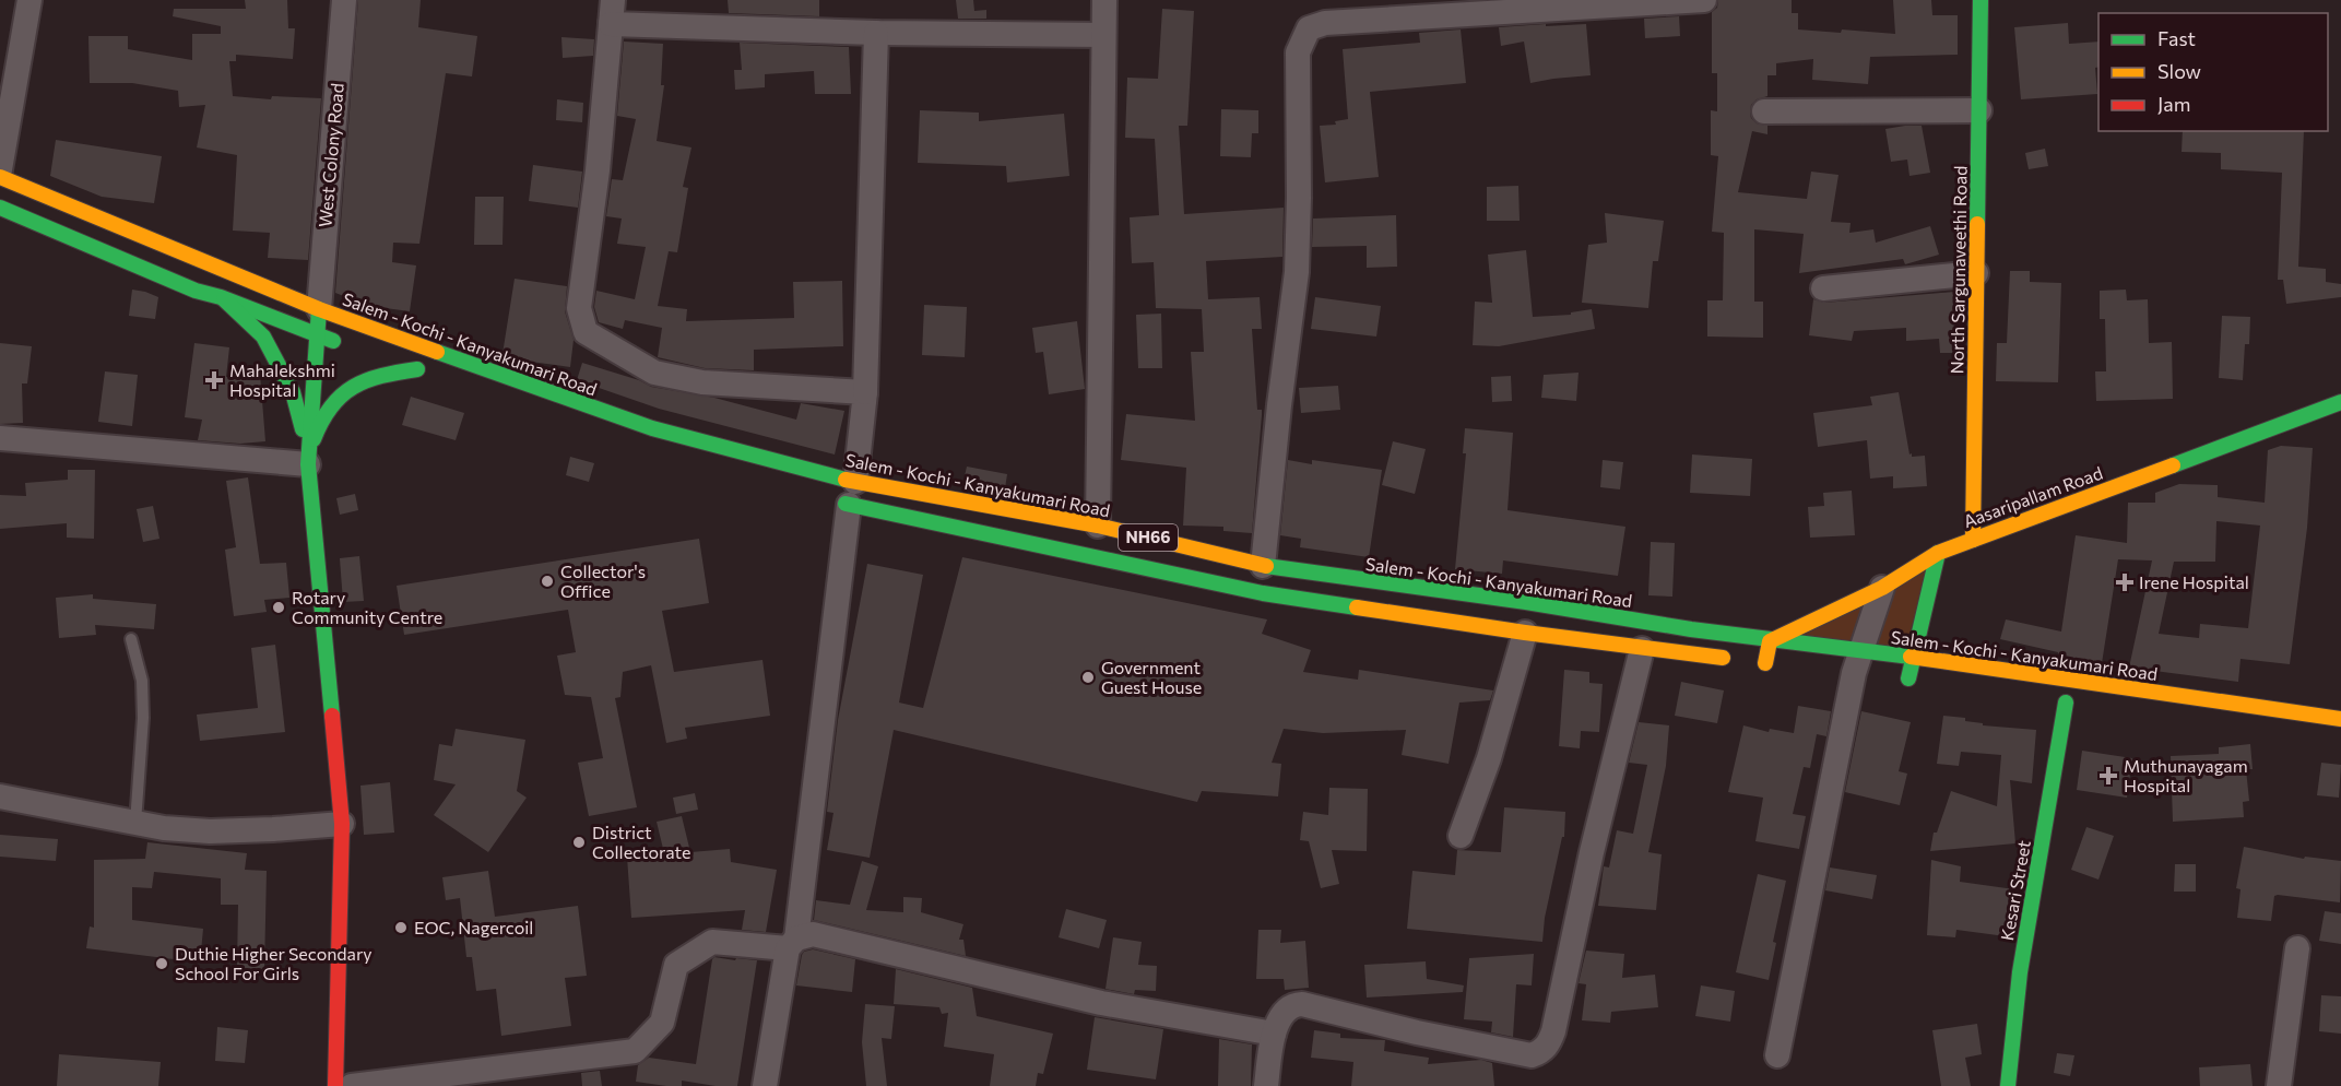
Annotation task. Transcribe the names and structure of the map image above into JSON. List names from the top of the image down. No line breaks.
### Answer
{"streets":{"main road":["North Sargunaveethi Road","Salem - Kochi - Kanyakumari Road","Aasaripallam Road","NH66","Kesari Street"],"street":["West Colony Road"]},"crossings":[["West Colony Road","Salem - Kochi - Kanyakumari Road"],["North Sargunaveethi Road","Aasaripallam Road"],["Salem - Kochi - Kanyakumari Road","Aasaripallam Road"]],"places":{"health":["Mahalekshmi Hospital","Irene Hospital","Muthunayagam Hospital"],"other":["Collector's Office","Rotary Community Centre","Government Guest House","District Collectorate","EOC, Nagercoil","Duthie Higher Secondary School For Girls"]},"legend":["Fast","Slow","Jam"]}
